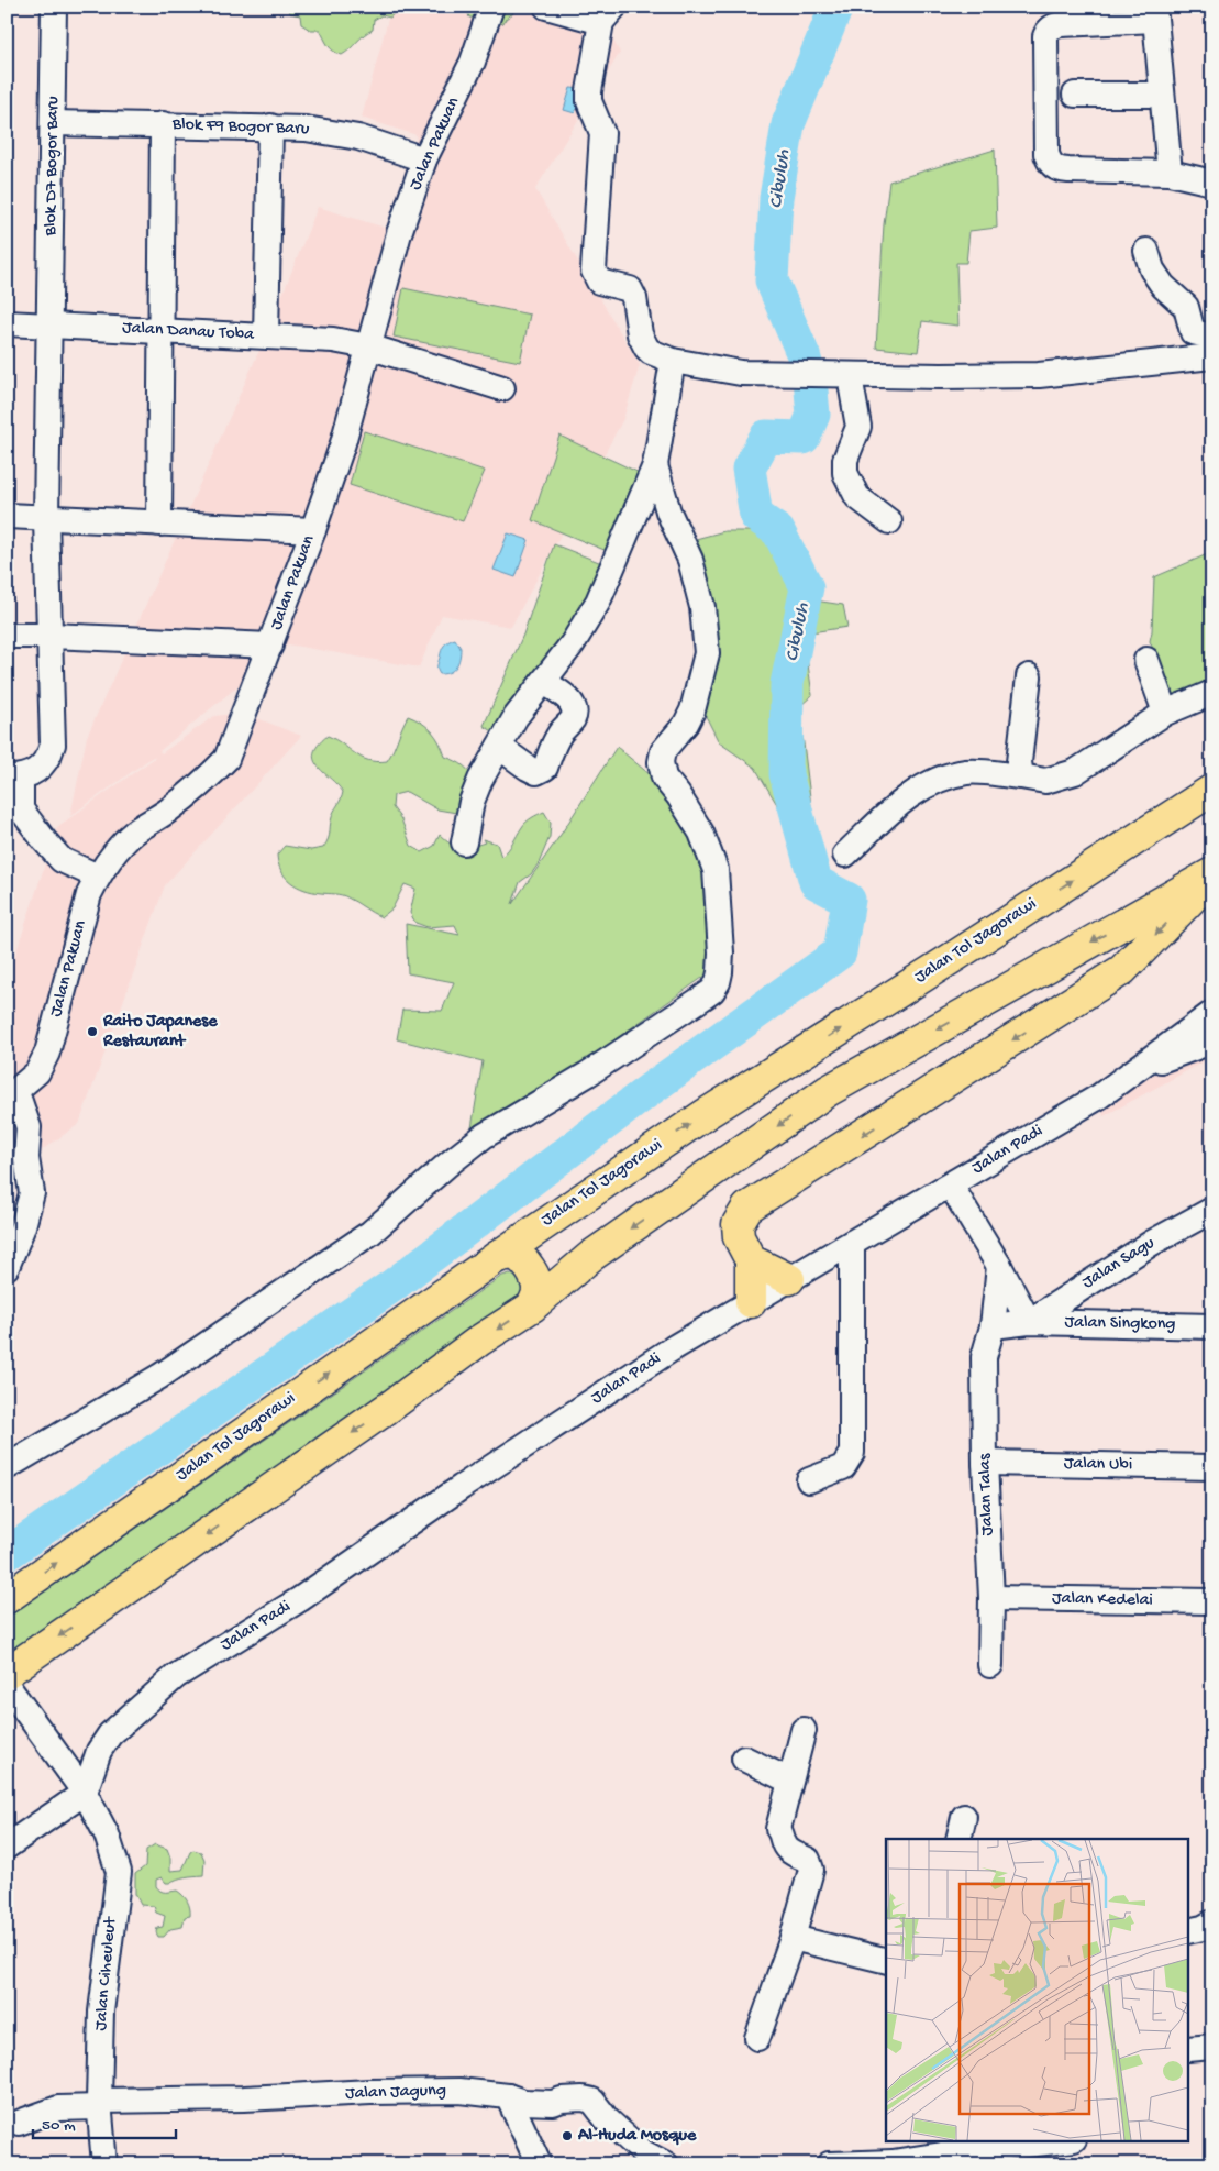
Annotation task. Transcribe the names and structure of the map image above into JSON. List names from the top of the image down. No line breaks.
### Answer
{"streets":{"highway":["Jalan Tol Jagorawi"],"street":["Blok F9 Bogor Baru","Jalan Pakuan","Blok D7 Bogor Baru","Jalan Danau Toba","Jalan Padi","Jalan Sagu","Jalan Singkong","Jalan Ubi","Jalan Talas","Jalan Kedelai","Jalan Ciheuleut","Jalan Jagung"]},"crossings":[["Blok F9 Bogor Baru","Jalan Pakuan"],["Blok F9 Bogor Baru","Blok D7 Bogor Baru"],["Jalan Pakuan","Jalan Danau Toba"],["Blok D7 Bogor Baru","Jalan Danau Toba"],["Jalan Padi","Jalan Ciheuleut"],["Jalan Sagu","Jalan Singkong"],["Jalan Ubi","Jalan Talas"],["Jalan Talas","Jalan Kedelai"],["Jalan Ciheuleut","Jalan Jagung"]],"water":["Cibuluh"],"places":["Raito Japanese Restaurant","Al-Huda Mosque"],"scale_bar":"50 m"}
